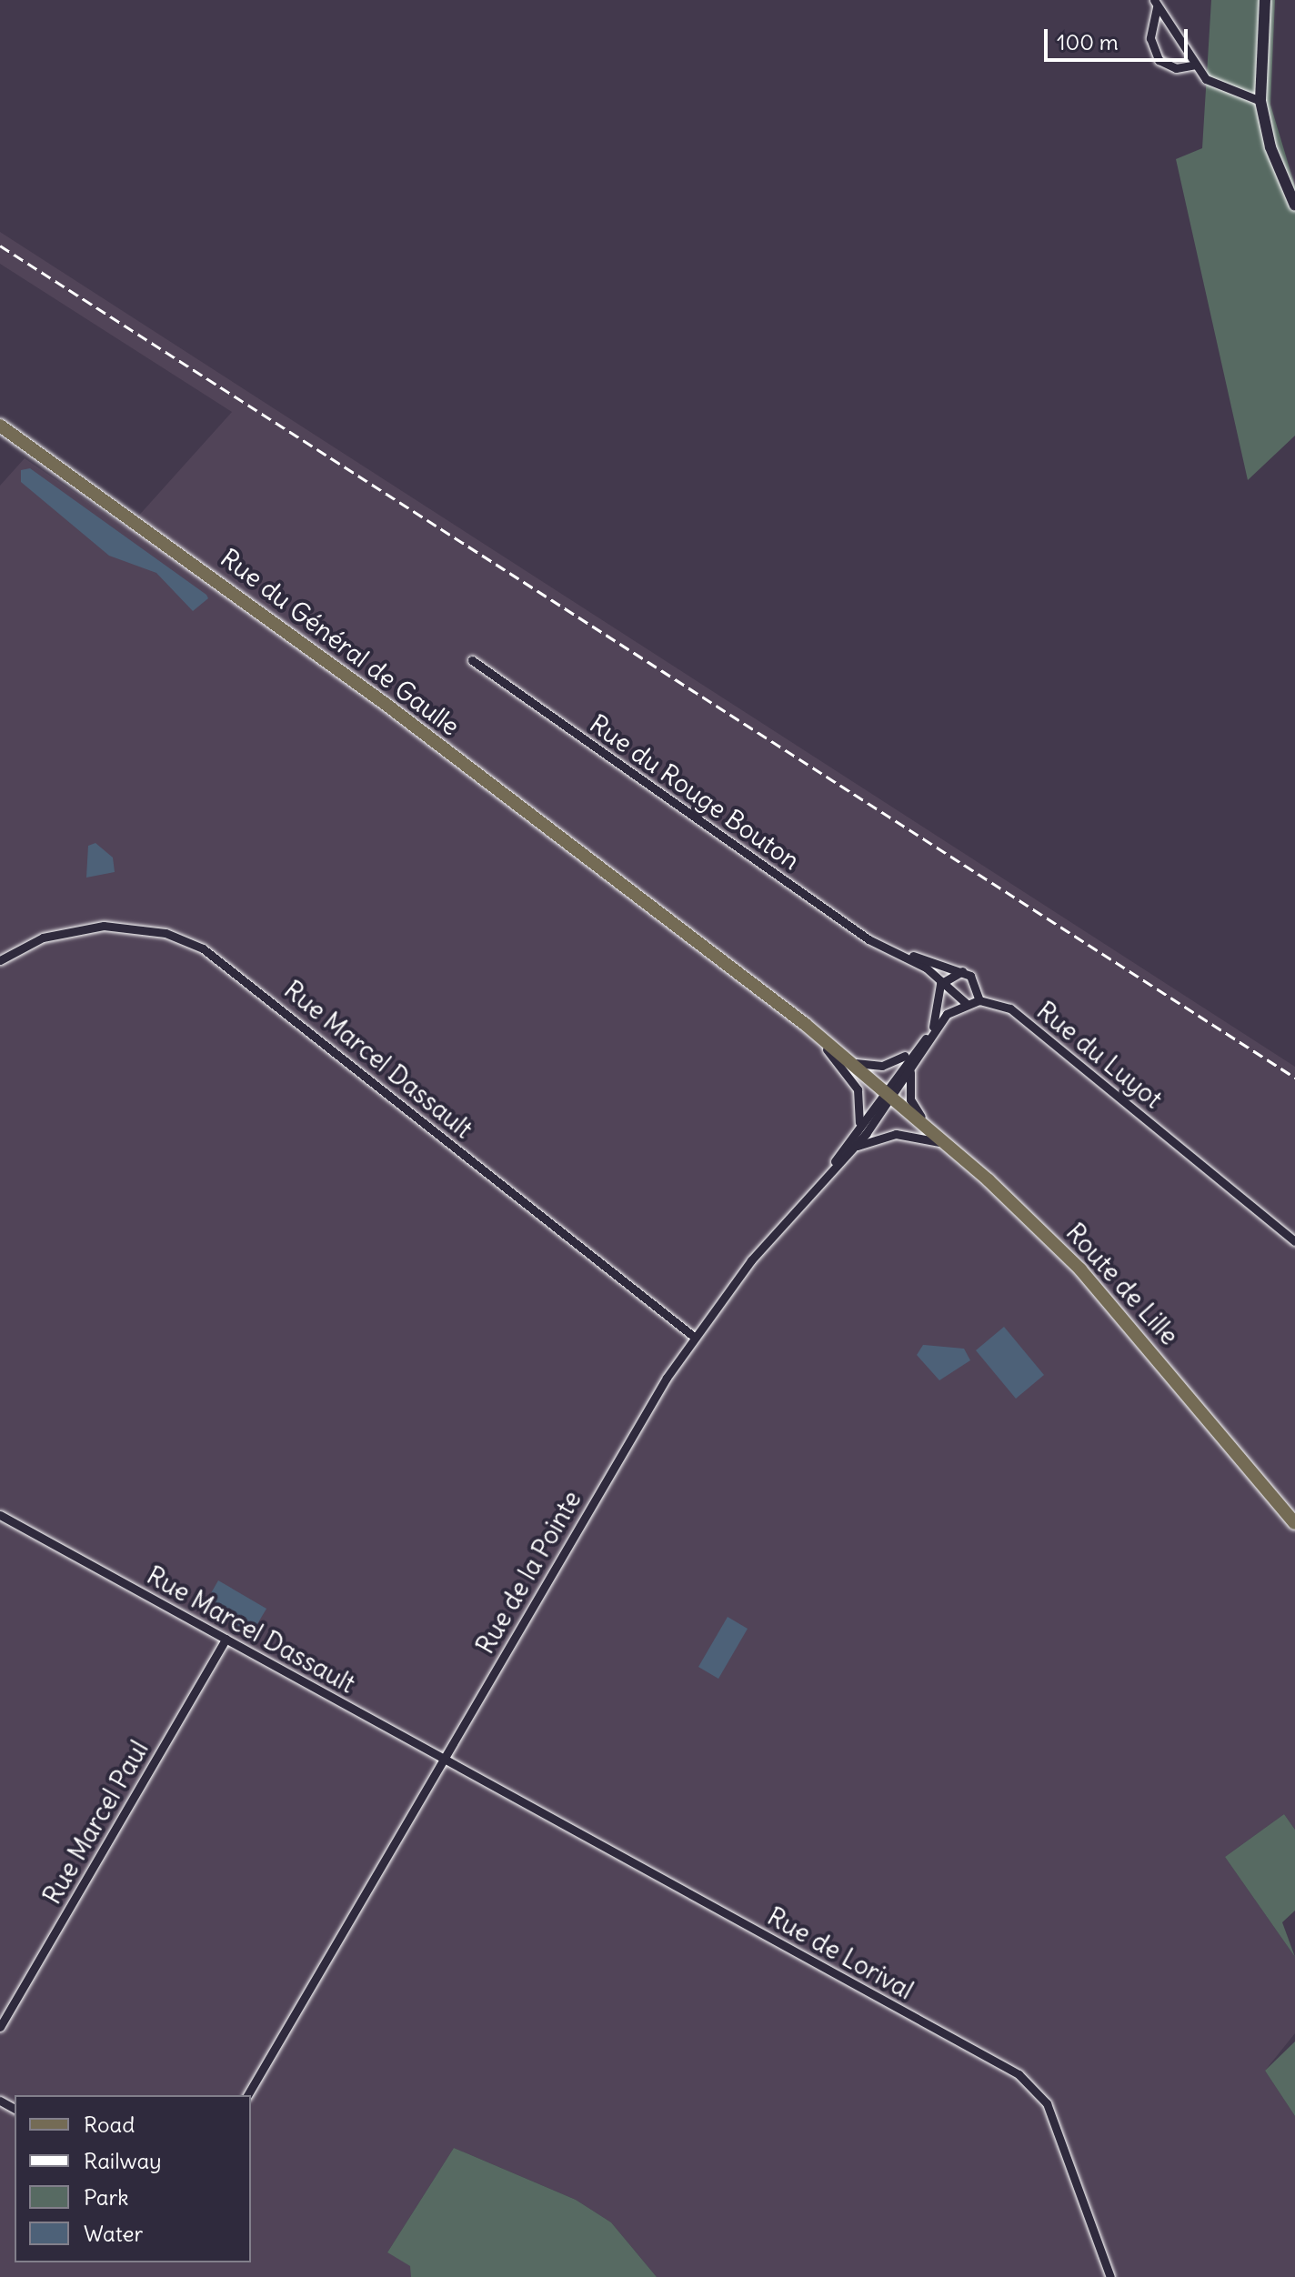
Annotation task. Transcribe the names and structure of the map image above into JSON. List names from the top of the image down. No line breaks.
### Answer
{"streets":{"main road":["Rue du Général de Gaulle","Route de Lille"],"street":["Rue du Rouge Bouton","Rue du Luyot","Rue Marcel Dassault","Rue de la Pointe","Rue Marcel Paul","Rue de Lorival"]},"crossings":[["Rue du Général de Gaulle","Route de Lille"],["Rue du Général de Gaulle","Rue de la Pointe"],["Rue Marcel Dassault","Rue de la Pointe"],["Rue Marcel Dassault","Rue Marcel Paul"],["Rue Marcel Dassault","Rue de Lorival"],["Route de Lille","Rue de la Pointe"],["Rue de la Pointe","Rue de Lorival"]],"legend":["Road","Railway","Park","Water"],"scale_bar":"100 m"}
